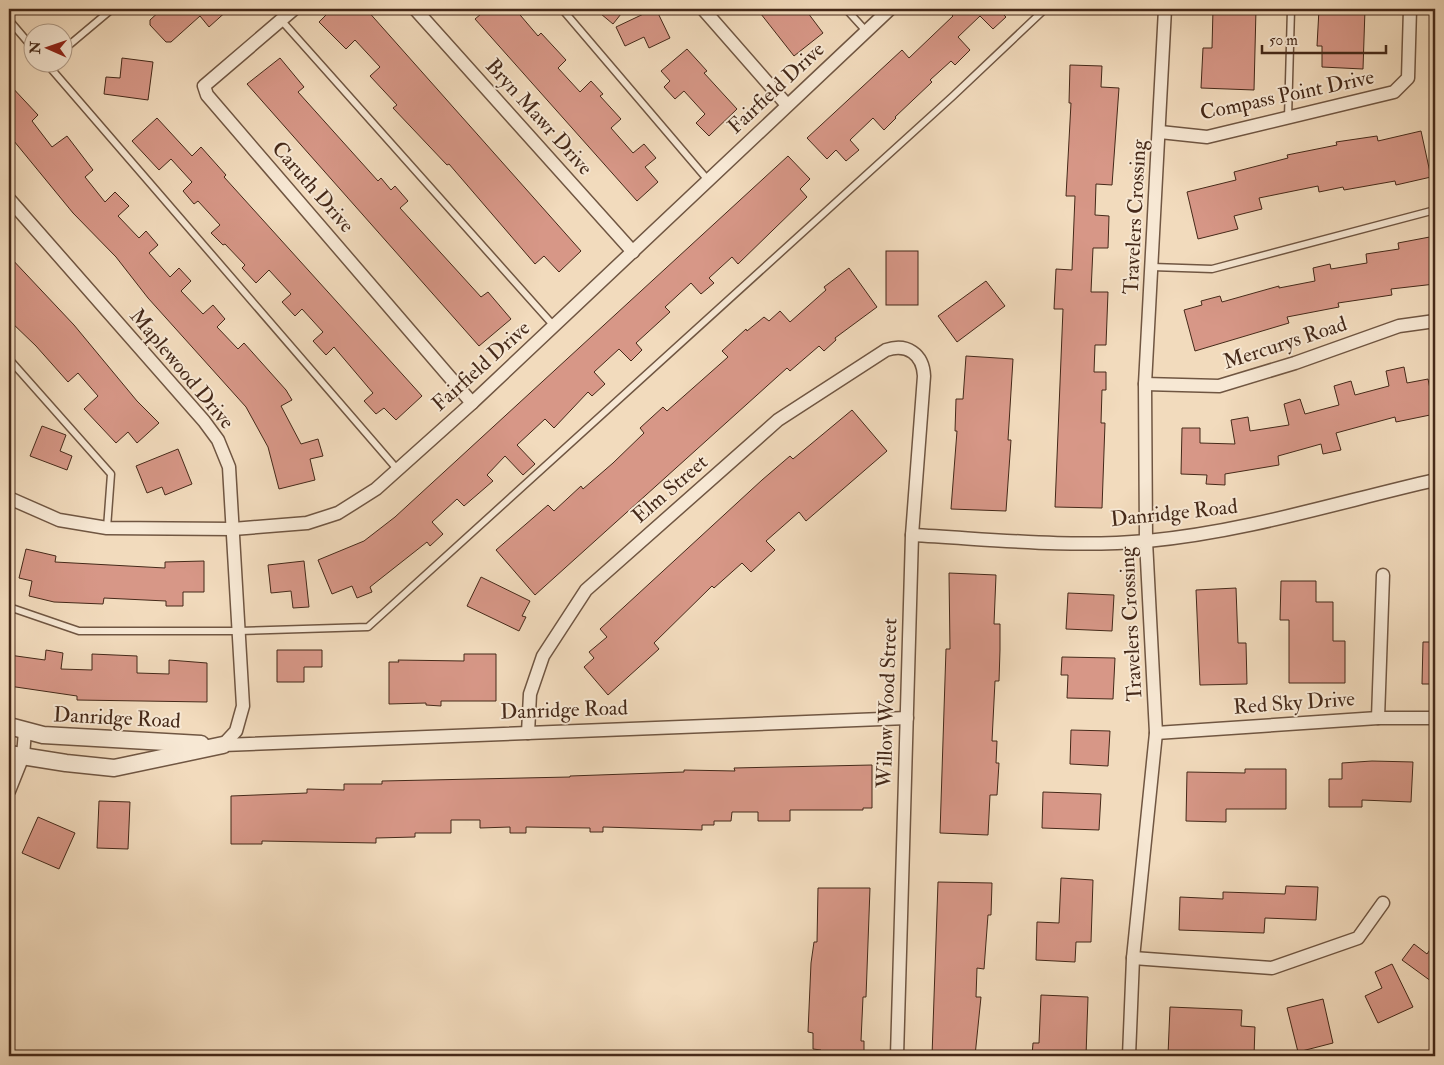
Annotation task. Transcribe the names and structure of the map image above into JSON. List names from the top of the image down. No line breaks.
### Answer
{"streets":{"street":["Fairfield Drive","Compass Point Drive","Bryn Mawr Drive","Caruth Drive","Travelers Crossing","Mercurys Road","Maplewood Drive","Elm Street","Danridge Road","Willow Wood Street","Red Sky Drive"]},"crossings":[["Fairfield Drive","Bryn Mawr Drive"],["Fairfield Drive","Caruth Drive"],["Fairfield Drive","Maplewood Drive"],["Compass Point Drive","Travelers Crossing"],["Travelers Crossing","Mercurys Road"],["Travelers Crossing","Danridge Road"],["Travelers Crossing","Red Sky Drive"],["Maplewood Drive","Danridge Road"],["Elm Street","Danridge Road"],["Elm Street","Willow Wood Street"],["Danridge Road","Willow Wood Street"]],"scale_bar":"50 m","north":"left"}
